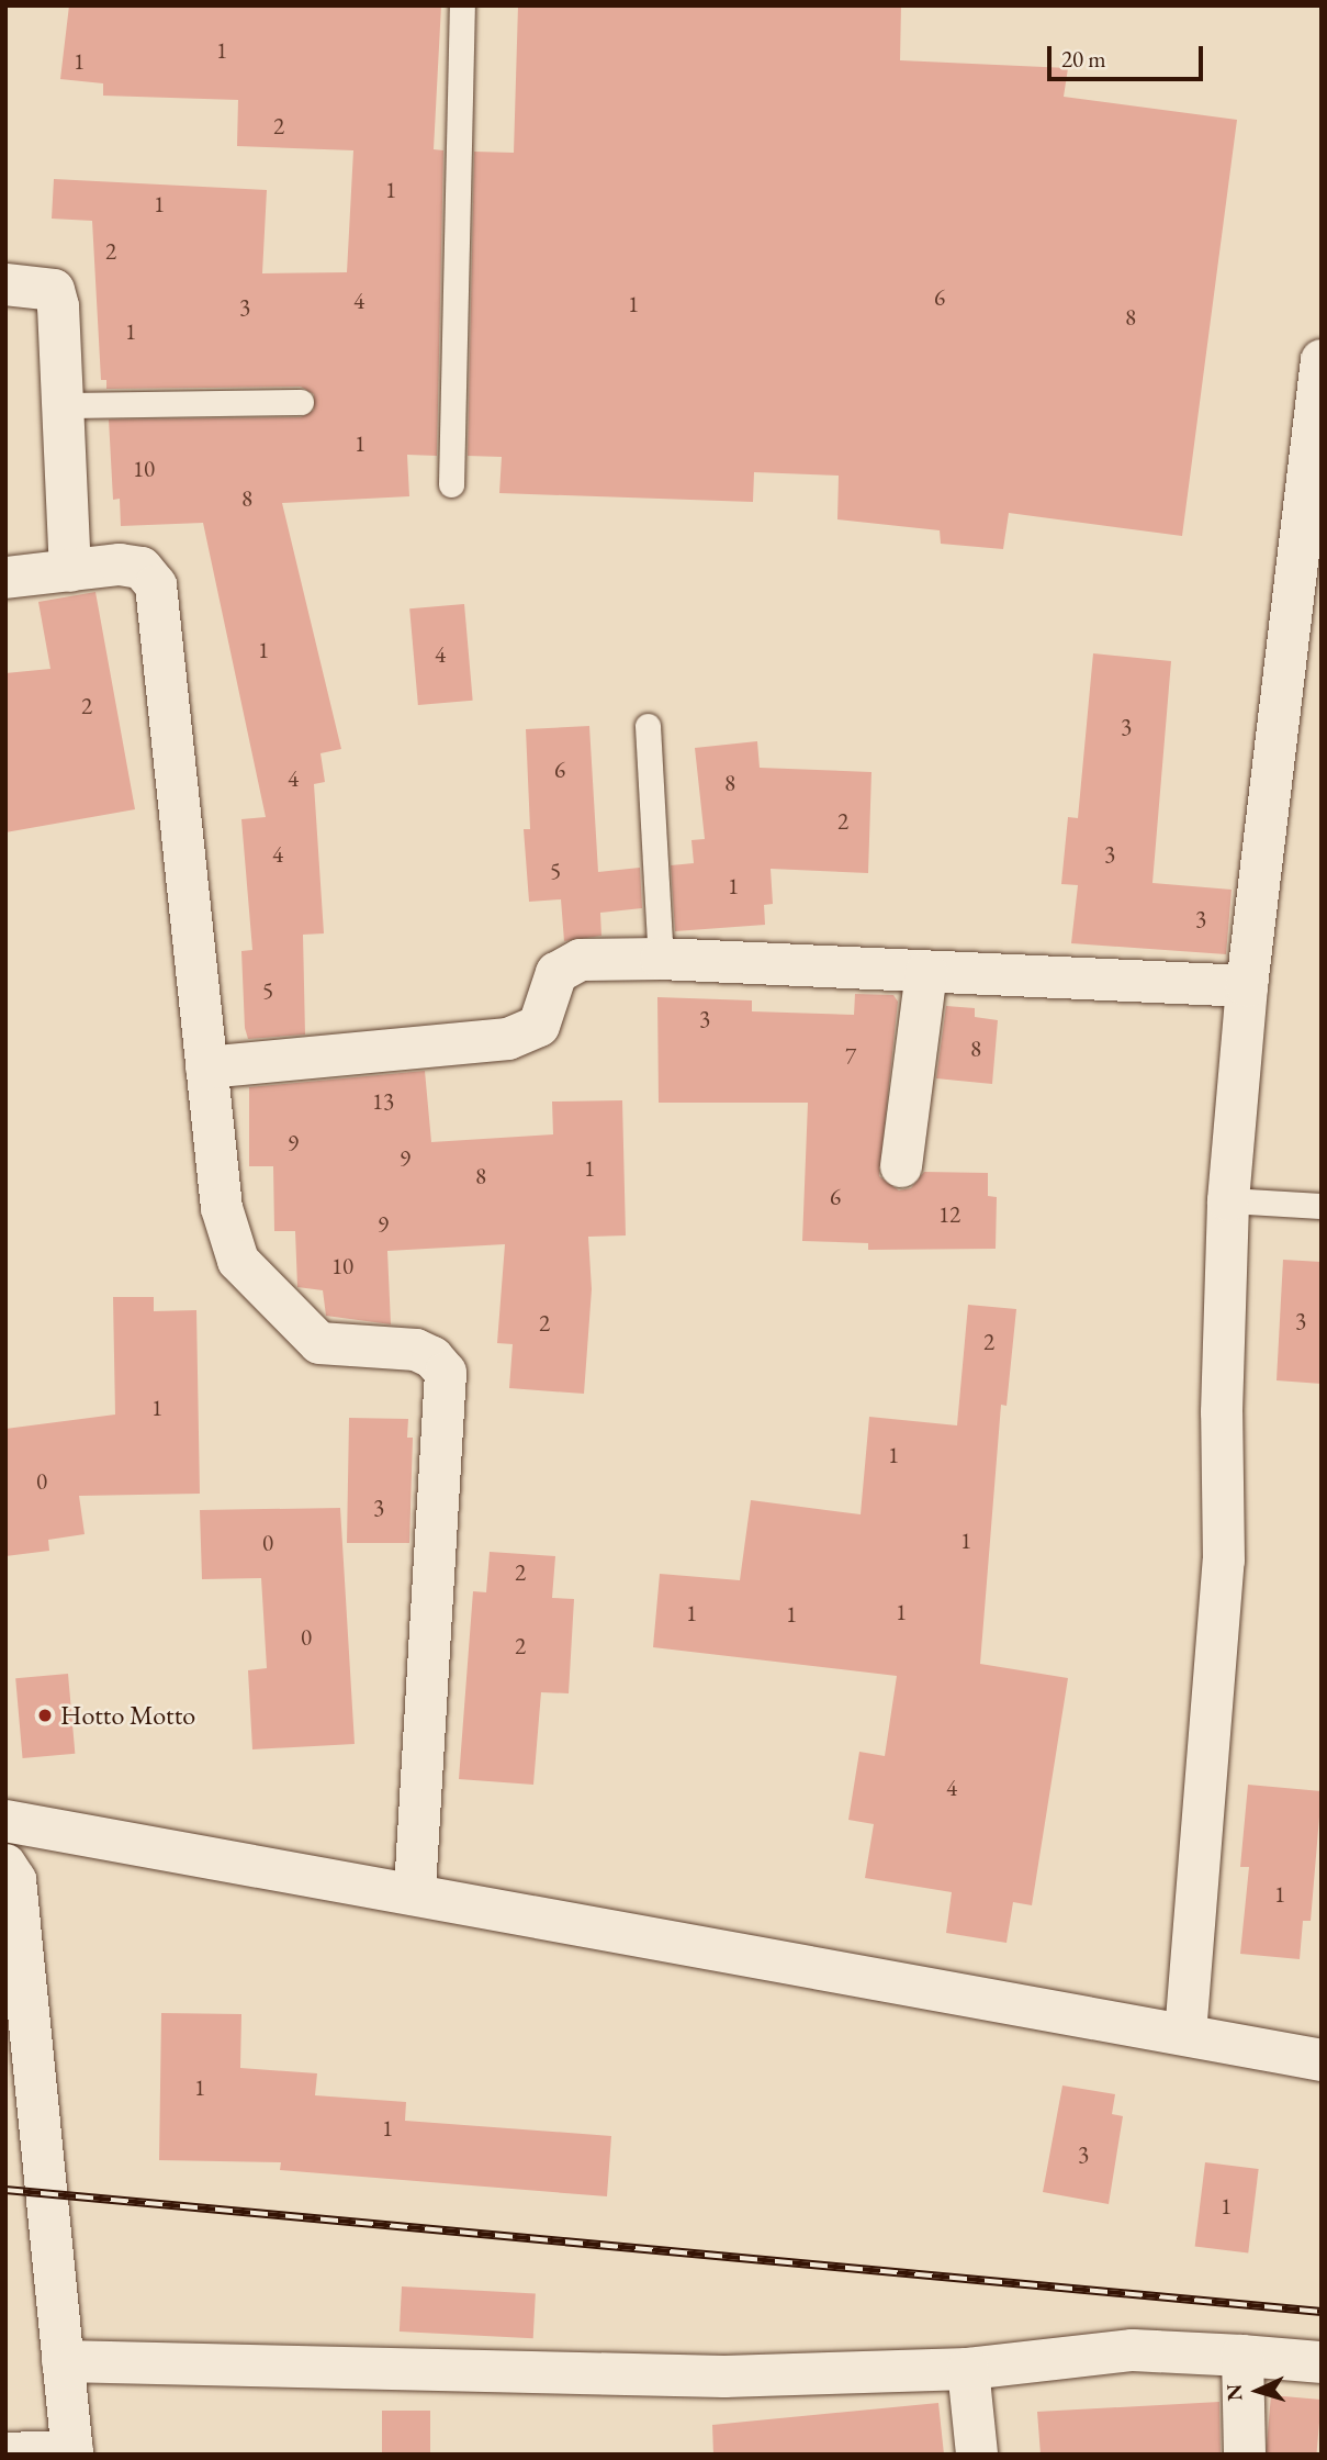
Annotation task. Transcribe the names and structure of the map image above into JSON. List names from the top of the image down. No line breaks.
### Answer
{"places":["Hotto Motto"],"house_numbers":["1","1","2","1","1","2","6","4","1","3","8","1","1","10","8","1","4","2","3","6","4","8","2","4","3","5","1","3","5","3","8","7","13","9","9","1","8","6","12","9","10","3","2","2","1","1","0","3","1","0","2","1","1","1","0","2","4","1","1","1","3","1"],"scale_bar":"20 m","north":"left"}
